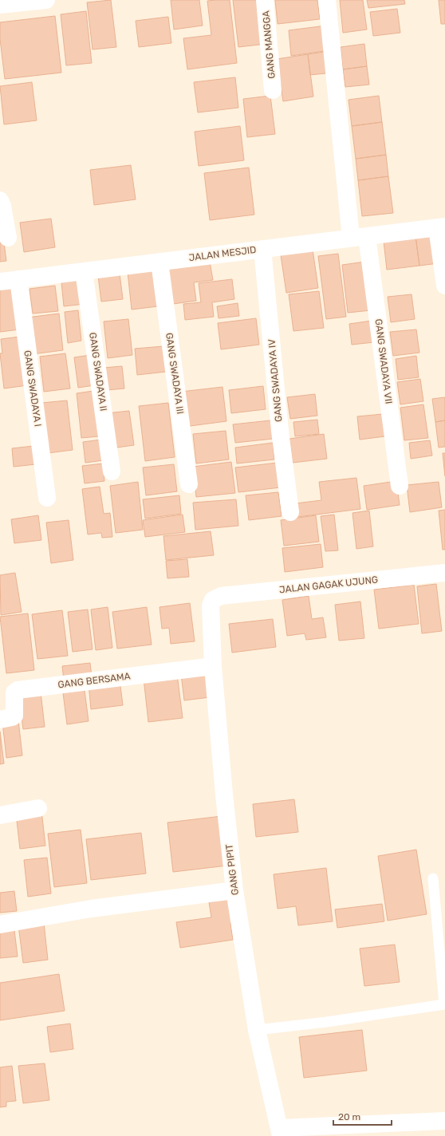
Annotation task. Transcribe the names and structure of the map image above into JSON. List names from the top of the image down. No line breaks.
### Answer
{"streets":{"street":["GANG MANGGA","JALAN MESJID","GANG SWADAYA VII","GANG SWADAYA II","GANG SWADAYA III","GANG SWADAYA IV","GANG SWADAYA I","JALAN GAGAK UJUNG","GANG BERSAMA","GANG PIPIT"]},"crossings":[["JALAN MESJID","GANG SWADAYA VII"],["JALAN MESJID","GANG SWADAYA II"],["JALAN MESJID","GANG SWADAYA III"],["JALAN MESJID","GANG SWADAYA IV"],["JALAN MESJID","GANG SWADAYA I"],["JALAN GAGAK UJUNG","GANG PIPIT"],["GANG BERSAMA","GANG PIPIT"]],"scale_bar":"20 m"}
